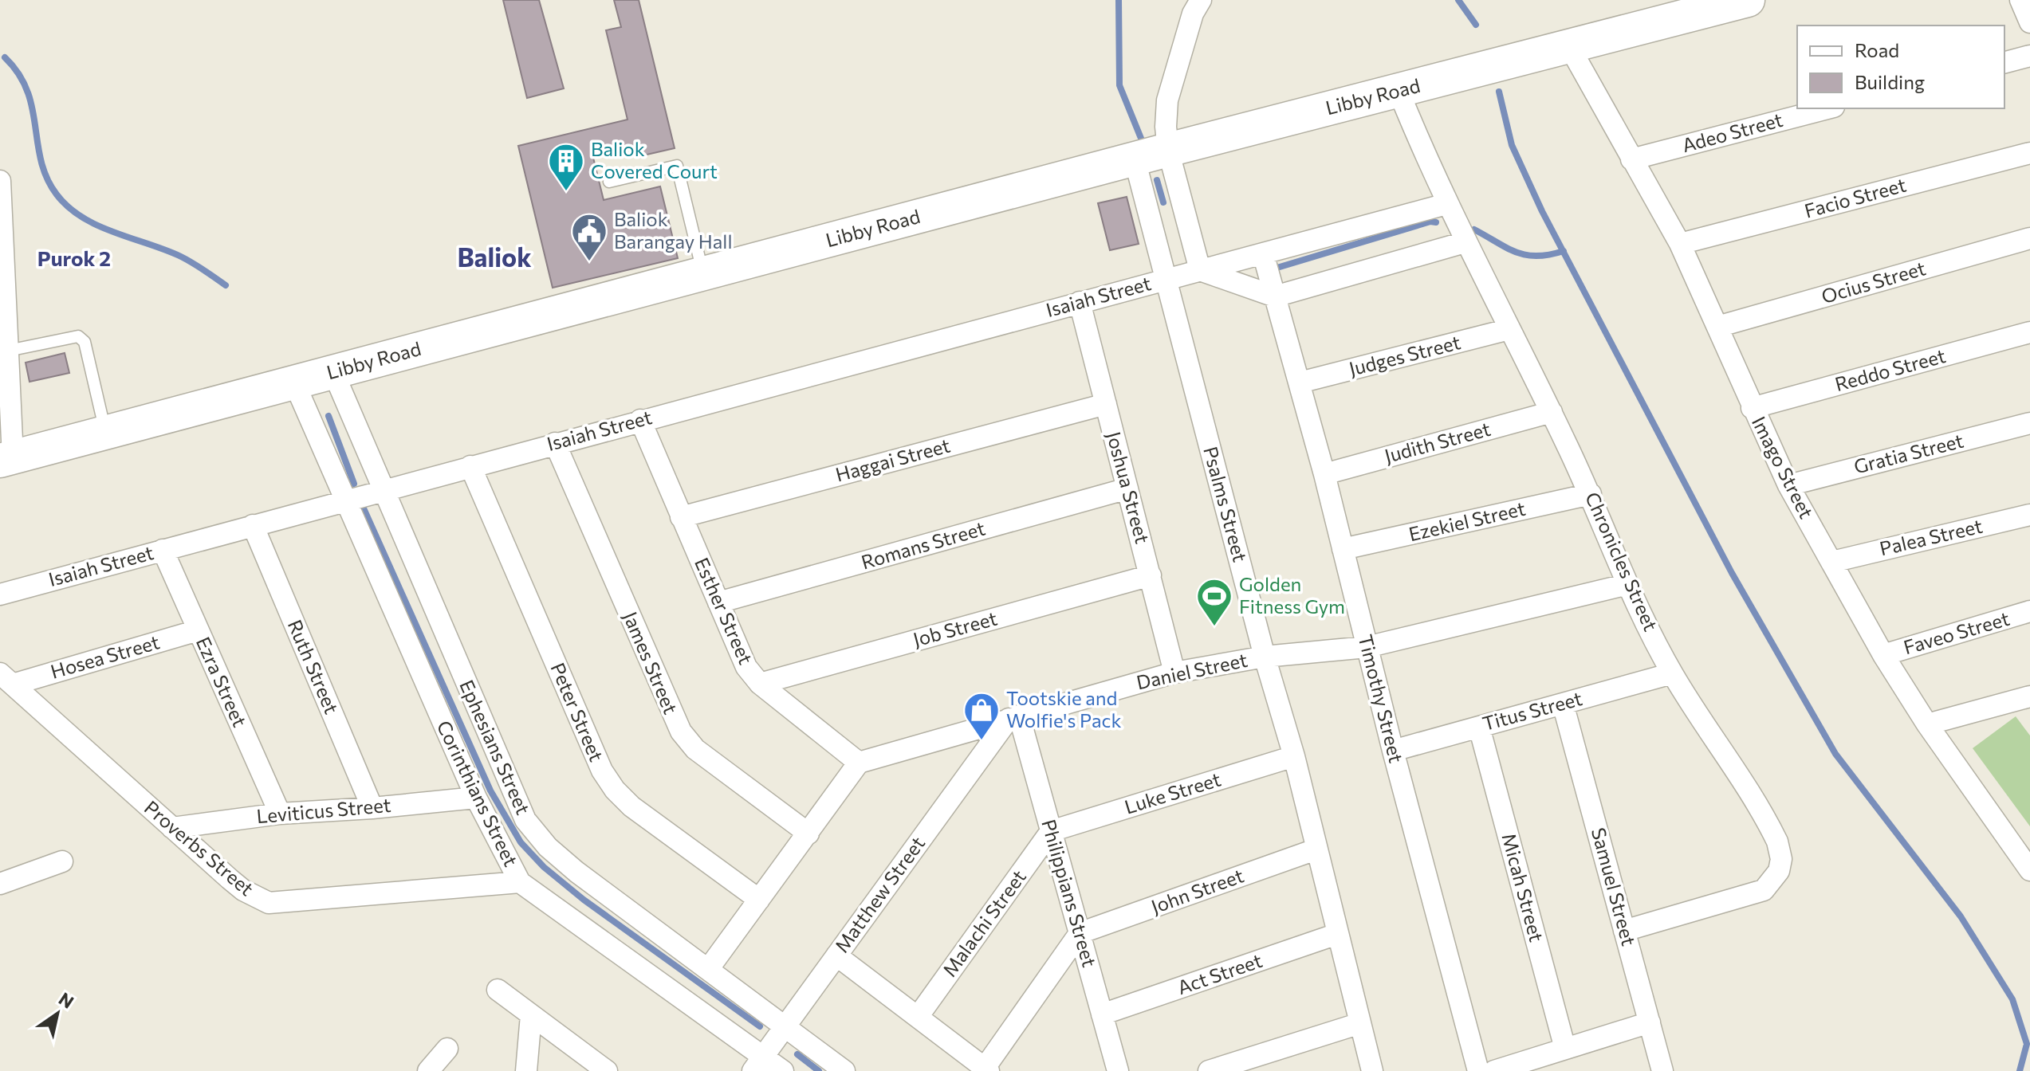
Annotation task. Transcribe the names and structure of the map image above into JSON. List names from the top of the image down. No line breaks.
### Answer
{"streets":{"main road":["Libby Road"],"street":["Adeo Street","Facio Street","Ocius Street","Isaiah Street","Judges Street","Reddo Street","Judith Street","Gratia Street","Haggai Street","Imago Street","Joshua Street","Psalms Street","Ezekiel Street","Palea Street","Romans Street","Chronicles Street","Esther Street","Job Street","Faveo Street","Hosea Street","James Street","Ruth Street","Daniel Street","Ezra Street","Timothy Street","Titus Street","Peter Street","Ephesians Street","Corinthians Street","Luke Street","Leviticus Street","Proverbs Street","Samuel Street","Micah Street","John Street","Philippians Street","Matthew Street","Malachi Street","Act Street"]},"crossings":[["Libby Road","Imago Street"],["Libby Road","Psalms Street"],["Libby Road","Chronicles Street"],["Libby Road","Ephesians Street"],["Libby Road","Corinthians Street"],["Adeo Street","Imago Street"],["Facio Street","Imago Street"],["Ocius Street","Imago Street"],["Isaiah Street","Joshua Street"],["Isaiah Street","Psalms Street"],["Isaiah Street","Chronicles Street"],["Isaiah Street","Esther Street"],["Isaiah Street","James Street"],["Isaiah Street","Ruth Street"],["Isaiah Street","Ezra Street"],["Isaiah Street","Timothy Street"],["Isaiah Street","Peter Street"],["Isaiah Street","Ephesians Street"],["Isaiah Street","Corinthians Street"],["Judges Street","Chronicles Street"],["Judges Street","Timothy Street"],["Reddo Street","Imago Street"],["Judith Street","Chronicles Street"],["Judith Street","Timothy Street"],["Gratia Street","Imago Street"],["Haggai Street","Joshua Street"],["Haggai Street","Esther Street"],["Imago Street","Palea Street"],["Imago Street","Faveo Street"],["Joshua Street","Romans Street"],["Joshua Street","Job Street"],["Joshua Street","Daniel Street"],["Psalms Street","Daniel Street"],["Psalms Street","Luke Street"],["Psalms Street","John Street"],["Psalms Street","Act Street"],["Ezekiel Street","Chronicles Street"],["Ezekiel Street","Timothy Street"],["Romans Street","Esther Street"],["Chronicles Street","Daniel Street"],["Chronicles Street","Titus Street"],["Chronicles Street","Samuel Street"],["Esther Street","Job Street"],["Esther Street","Daniel Street"],["Hosea Street","Ezra Street"],["Hosea Street","Proverbs Street"],["Ruth Street","Leviticus Street"],["Daniel Street","Timothy Street"],["Daniel Street","Philippians Street"],["Daniel Street","Matthew Street"],["Ezra Street","Leviticus Street"],["Timothy Street","Titus Street"],["Titus Street","Samuel Street"],["Titus Street","Micah Street"],["Ephesians Street","Matthew Street"],["Corinthians Street","Leviticus Street"],["Corinthians Street","Proverbs Street"],["Corinthians Street","Matthew Street"],["Luke Street","Philippians Street"],["Luke Street","Malachi Street"],["Leviticus Street","Proverbs Street"],["John Street","Philippians Street"],["Philippians Street","Matthew Street"],["Philippians Street","Malachi Street"],["Philippians Street","Act Street"]],"districts":["Baliok","Purok 2"],"places":{"building":["Baliok Covered Court"],"public building":["Baliok Barangay Hall"],"sports":["Golden Fitness Gym"],"shop":["Tootskie and Wolfie's Pack"]},"legend":["Road","Building"],"north":"top right"}
